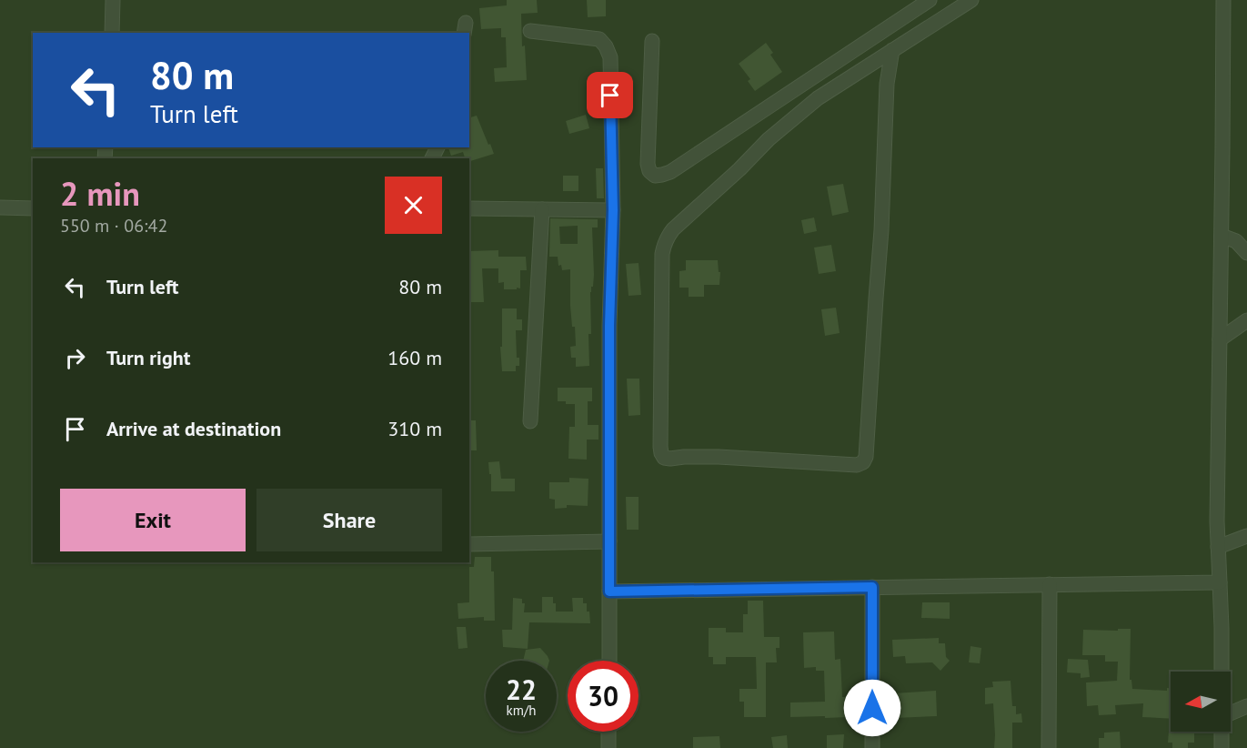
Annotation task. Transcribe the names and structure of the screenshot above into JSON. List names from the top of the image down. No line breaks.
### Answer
{"north":"left","page":{"turn":["80 m","Turn left"],"heading":["2 min","550 m · 06:42"],"list":[{"name":"Turn left","value":"80 m"},{"name":"Turn right","value":"160 m"},{"name":"Arrive at destination","value":"310 m"}],"buttons":["Exit","Share"],"speed":"22 km/h","limit":"30"}}
